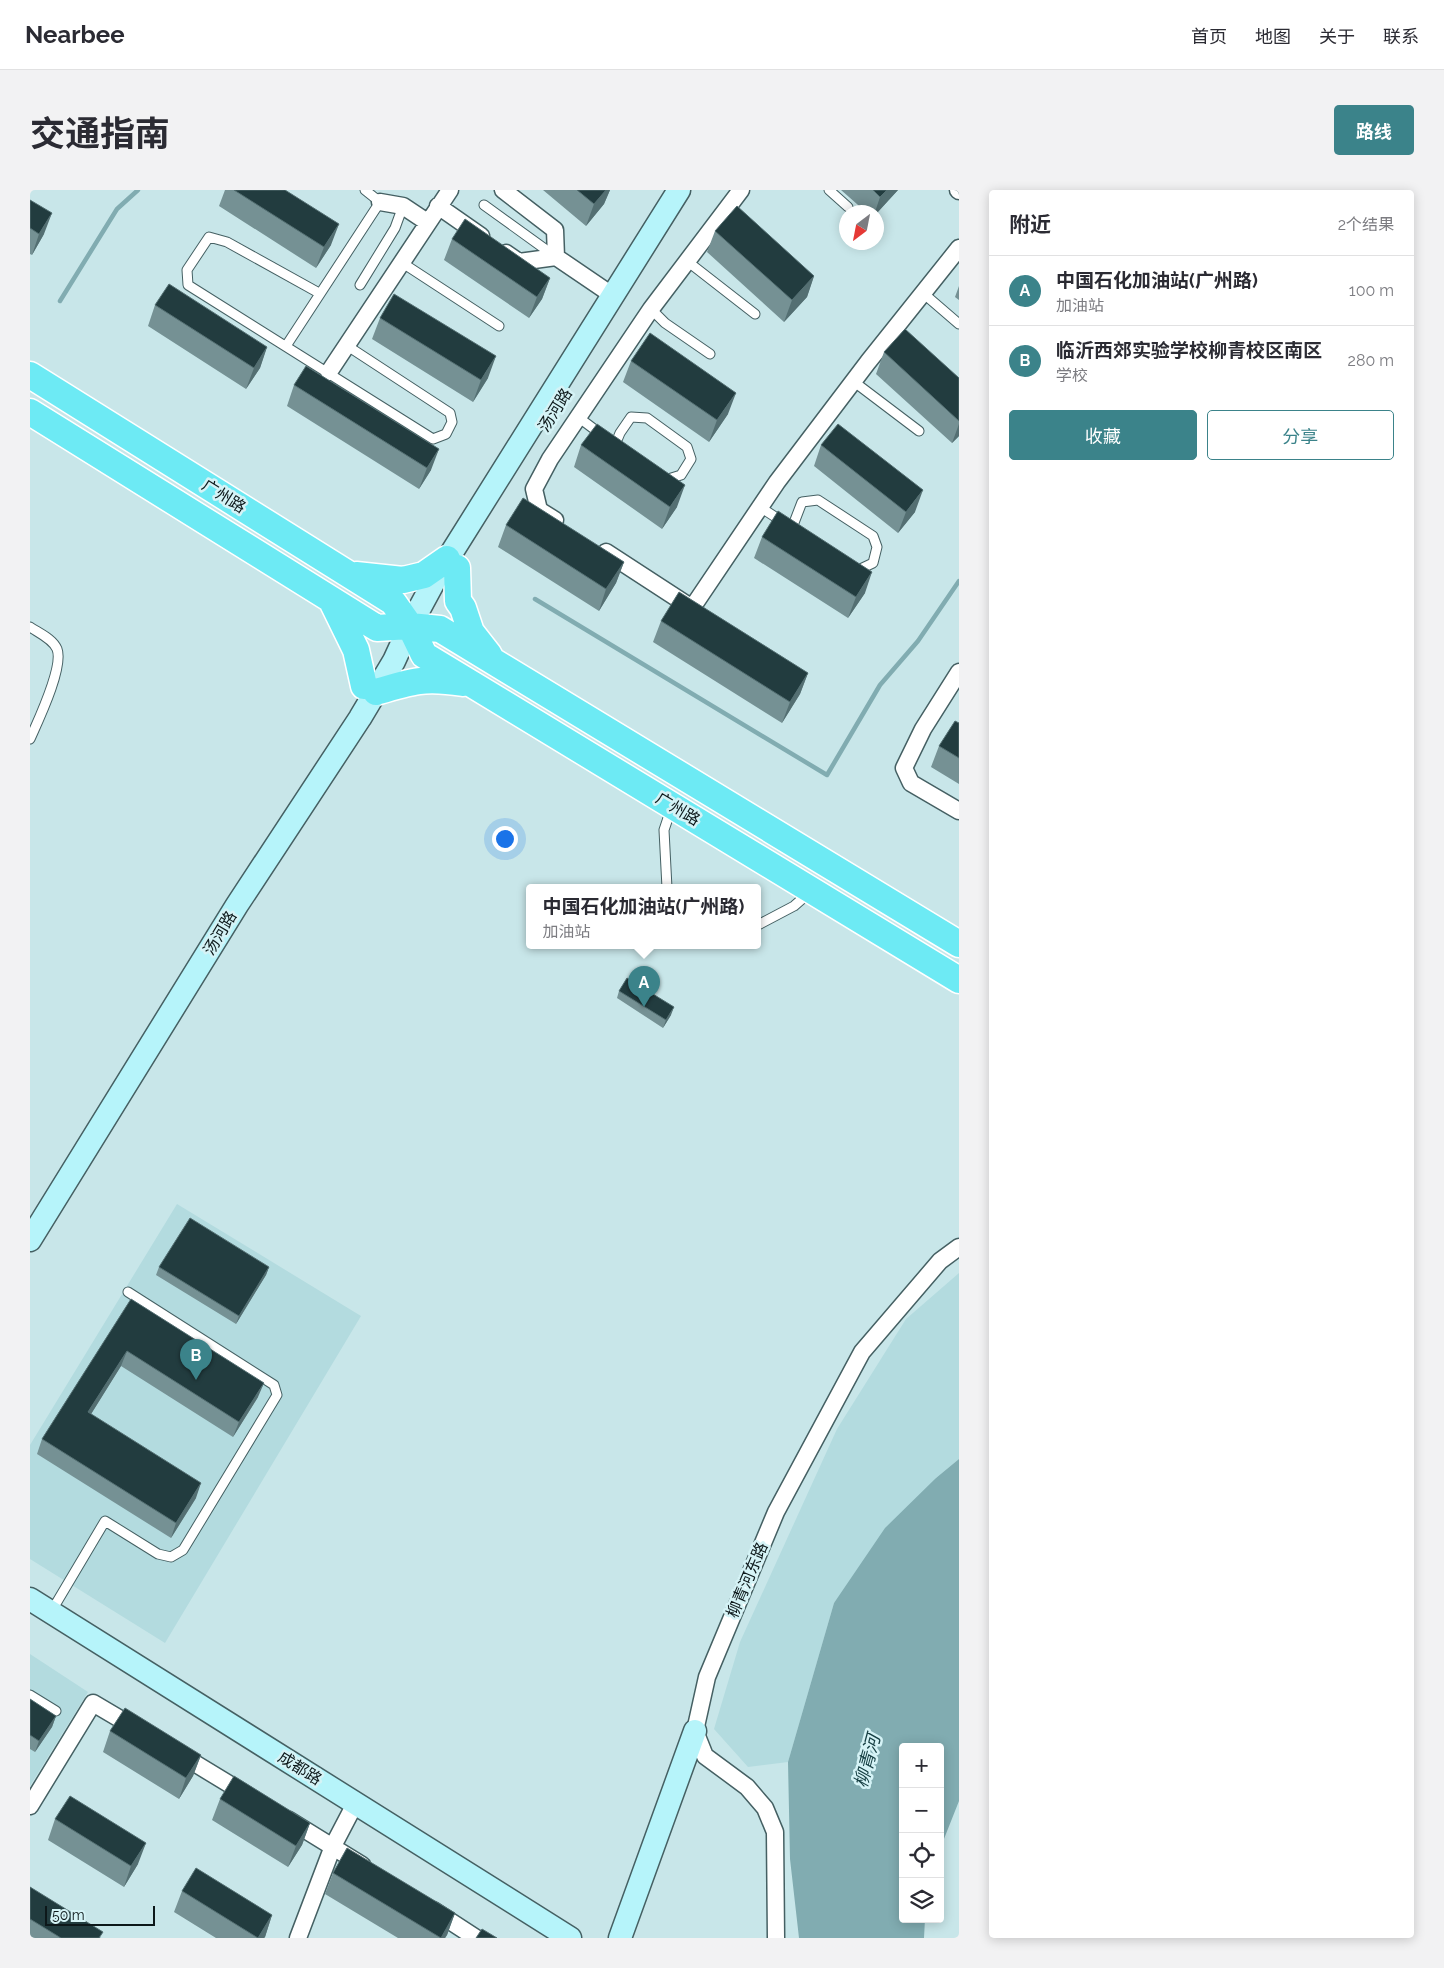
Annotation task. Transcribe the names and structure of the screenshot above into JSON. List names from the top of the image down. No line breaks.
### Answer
{"streets":{"main road":["广州路"],"street":["汤河路","柳青河东路","成都路"]},"crossings":[["汤河路","广州路"]],"water":["柳青河"],"scale_bar":"50 m","north":"bottom left","page":{"header":"Nearbee","nav":["首页","地图","关于","联系"],"title":"交通指南","buttons":["路线",["收藏","分享"]],"heading":["附近","2个结果"],"list":[{"mark":"A","name":"中国石化加油站(广州路)","note":"加油站","value":"100 m"},{"mark":"B","name":"临沂西郊实验学校柳青校区南区","note":"学校","value":"280 m"}],"popup":["中国石化加油站(广州路)","加油站"],"pins":["A","B"],"map_buttons":["+","−"],"scale":"50 m"}}
